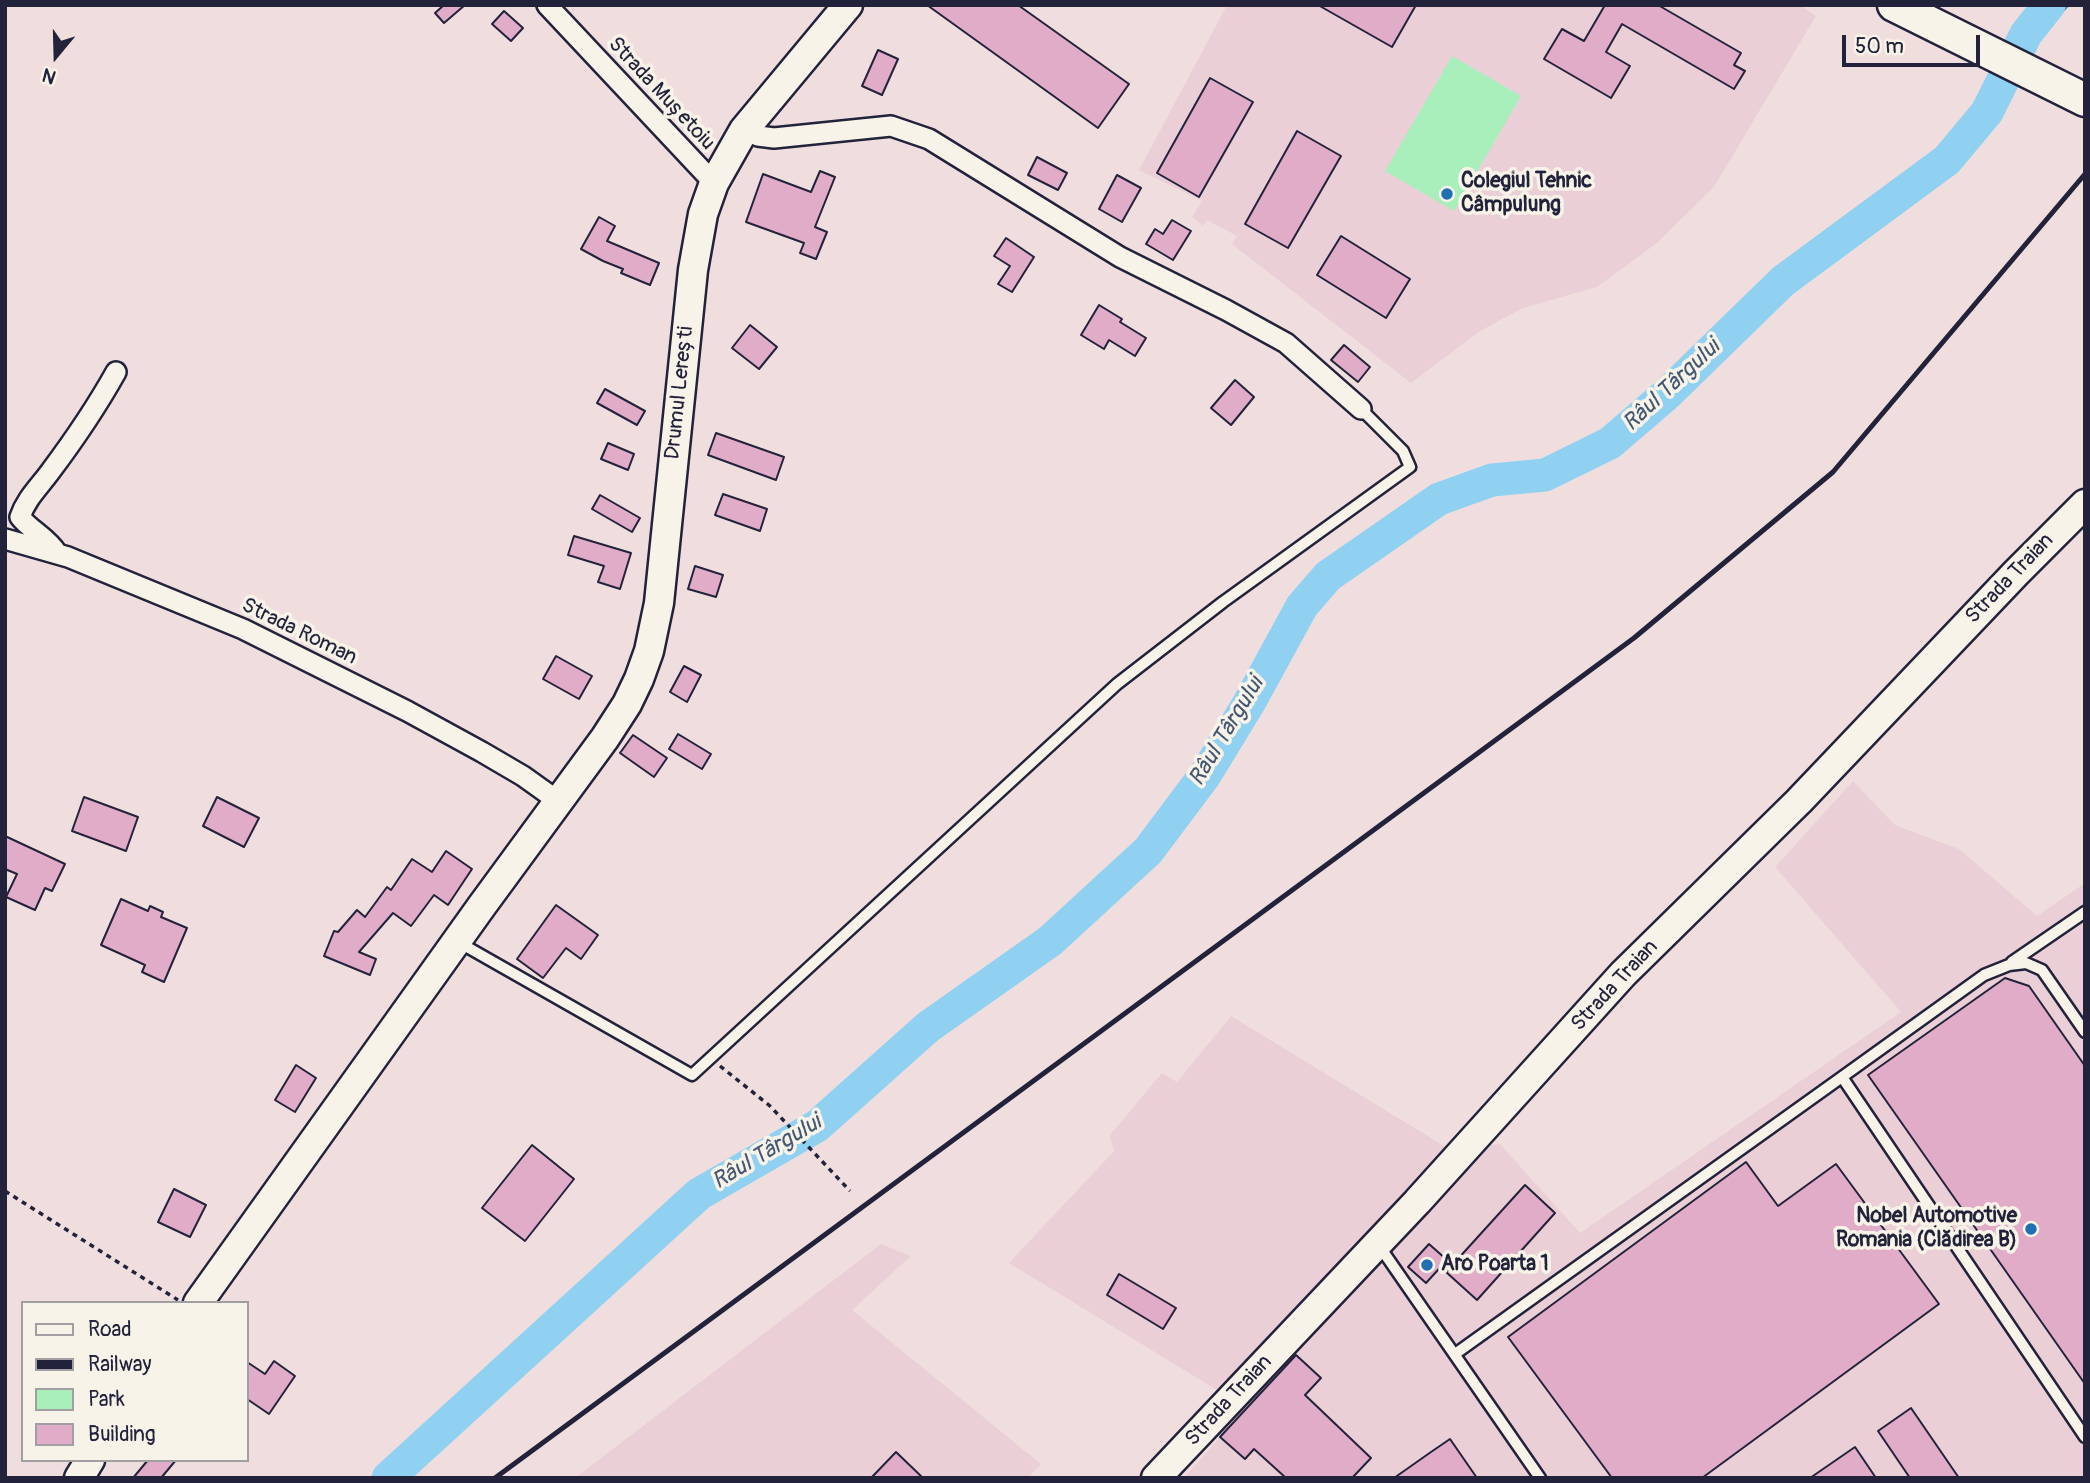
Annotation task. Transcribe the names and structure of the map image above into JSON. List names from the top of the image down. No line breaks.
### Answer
{"streets":{"main road":["Drumul Lerești","Strada Traian"],"street":["Strada Mușetoiu","Strada Roman"]},"crossings":[["Strada Mușetoiu","Drumul Lerești"],["Drumul Lerești","Strada Roman"]],"water":["Râul Târgului"],"places":["Colegiul Tehnic Câmpulung","Nobel Automotive Romania (Clădirea B)","Aro Poarta 1"],"legend":["Road","Railway","Park","Building"],"scale_bar":"50 m","north":"bottom"}
